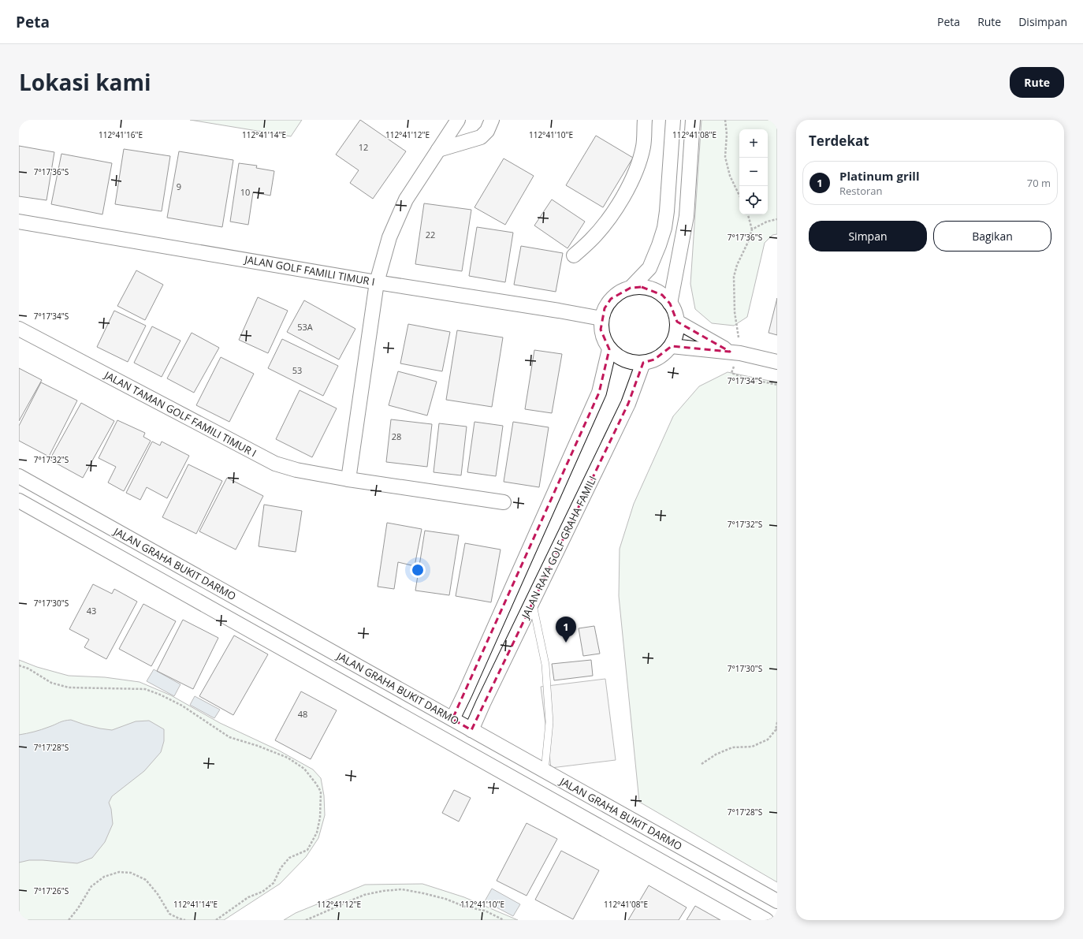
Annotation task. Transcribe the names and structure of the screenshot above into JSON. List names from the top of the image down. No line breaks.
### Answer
{"streets":{"street":["JALAN GOLF FAMILI TIMUR I","JALAN TAMAN GOLF FAMILI TIMUR I","JALAN RAYA GOLF GRAHA FAMILI","JALAN GRAHA BUKIT DARMO"]},"crossings":[["JALAN GOLF FAMILI TIMUR I","JALAN RAYA GOLF GRAHA FAMILI"],["JALAN RAYA GOLF GRAHA FAMILI","JALAN GRAHA BUKIT DARMO"]],"house_numbers":["12","9","10","22","53A","53","28","43","48"],"page":{"header":"Peta","nav":["Peta","Rute","Disimpan"],"title":"Lokasi kami","buttons":["Rute",["Simpan","Bagikan"]],"heading":"Terdekat","map_buttons":["+","−"],"list":[{"mark":"1","name":"Platinum grill","note":"Restoran","value":"70 m"}],"pins":"1"},"coordinates":["112°41'16\"E","112°41'14\"E","112°41'12\"E","112°41'10\"E","112°41'08\"E","7°17'36\"S","7°17'34\"S","7°17'32\"S","7°17'30\"S","7°17'28\"S","7°17'26\"S"]}
